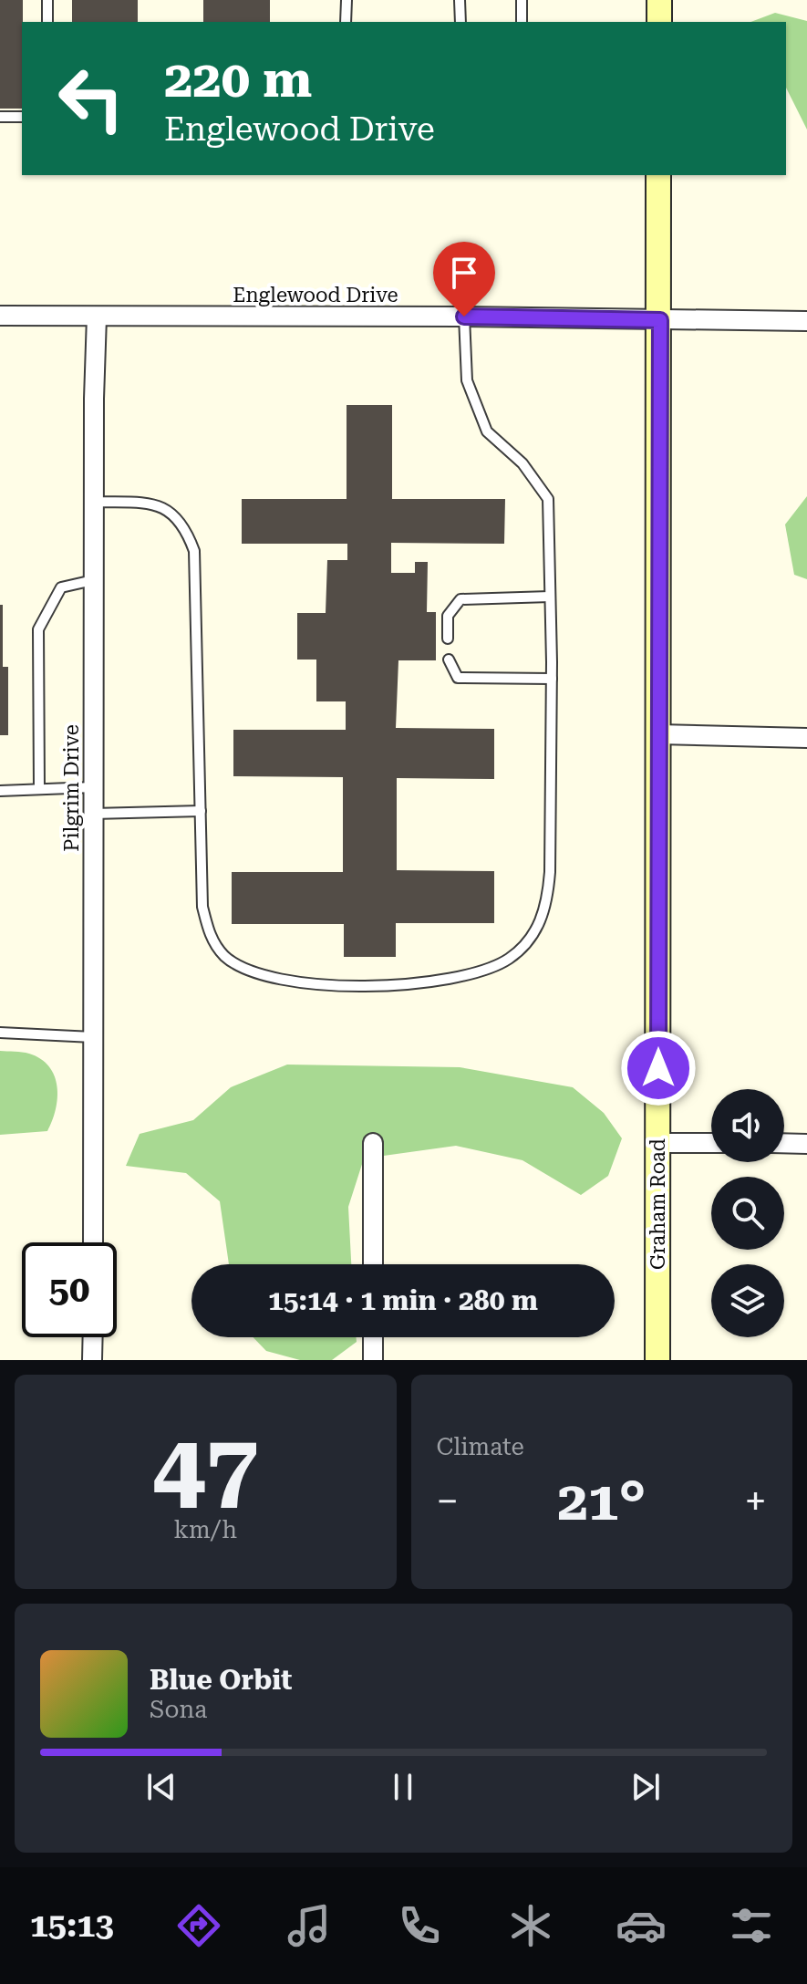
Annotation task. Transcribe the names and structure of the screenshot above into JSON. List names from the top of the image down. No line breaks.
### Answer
{"streets":{"main road":["Graham Road"],"street":["Englewood Drive","Pilgrim Drive"]},"crossings":[["Englewood Drive","Pilgrim Drive"],["Englewood Drive","Graham Road"]],"page":{"turn":["220 m","Englewood Drive"],"limit":"50","trip":"15:14 · 1 min · 280 m","tile":[["47","km/h"],"Climate"],"heat":["−","21°","+"],"song":["Blue Orbit","Sona"],"tabs":"15:13"}}
